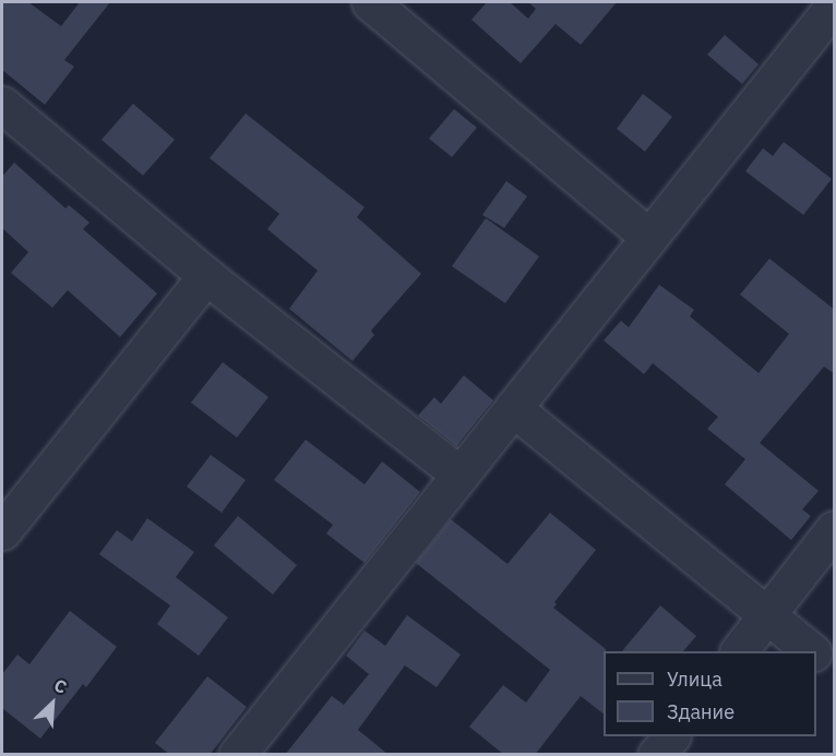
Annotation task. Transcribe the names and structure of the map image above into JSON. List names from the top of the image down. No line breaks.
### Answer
{"legend":["Улица","Здание"],"north":"top right"}
